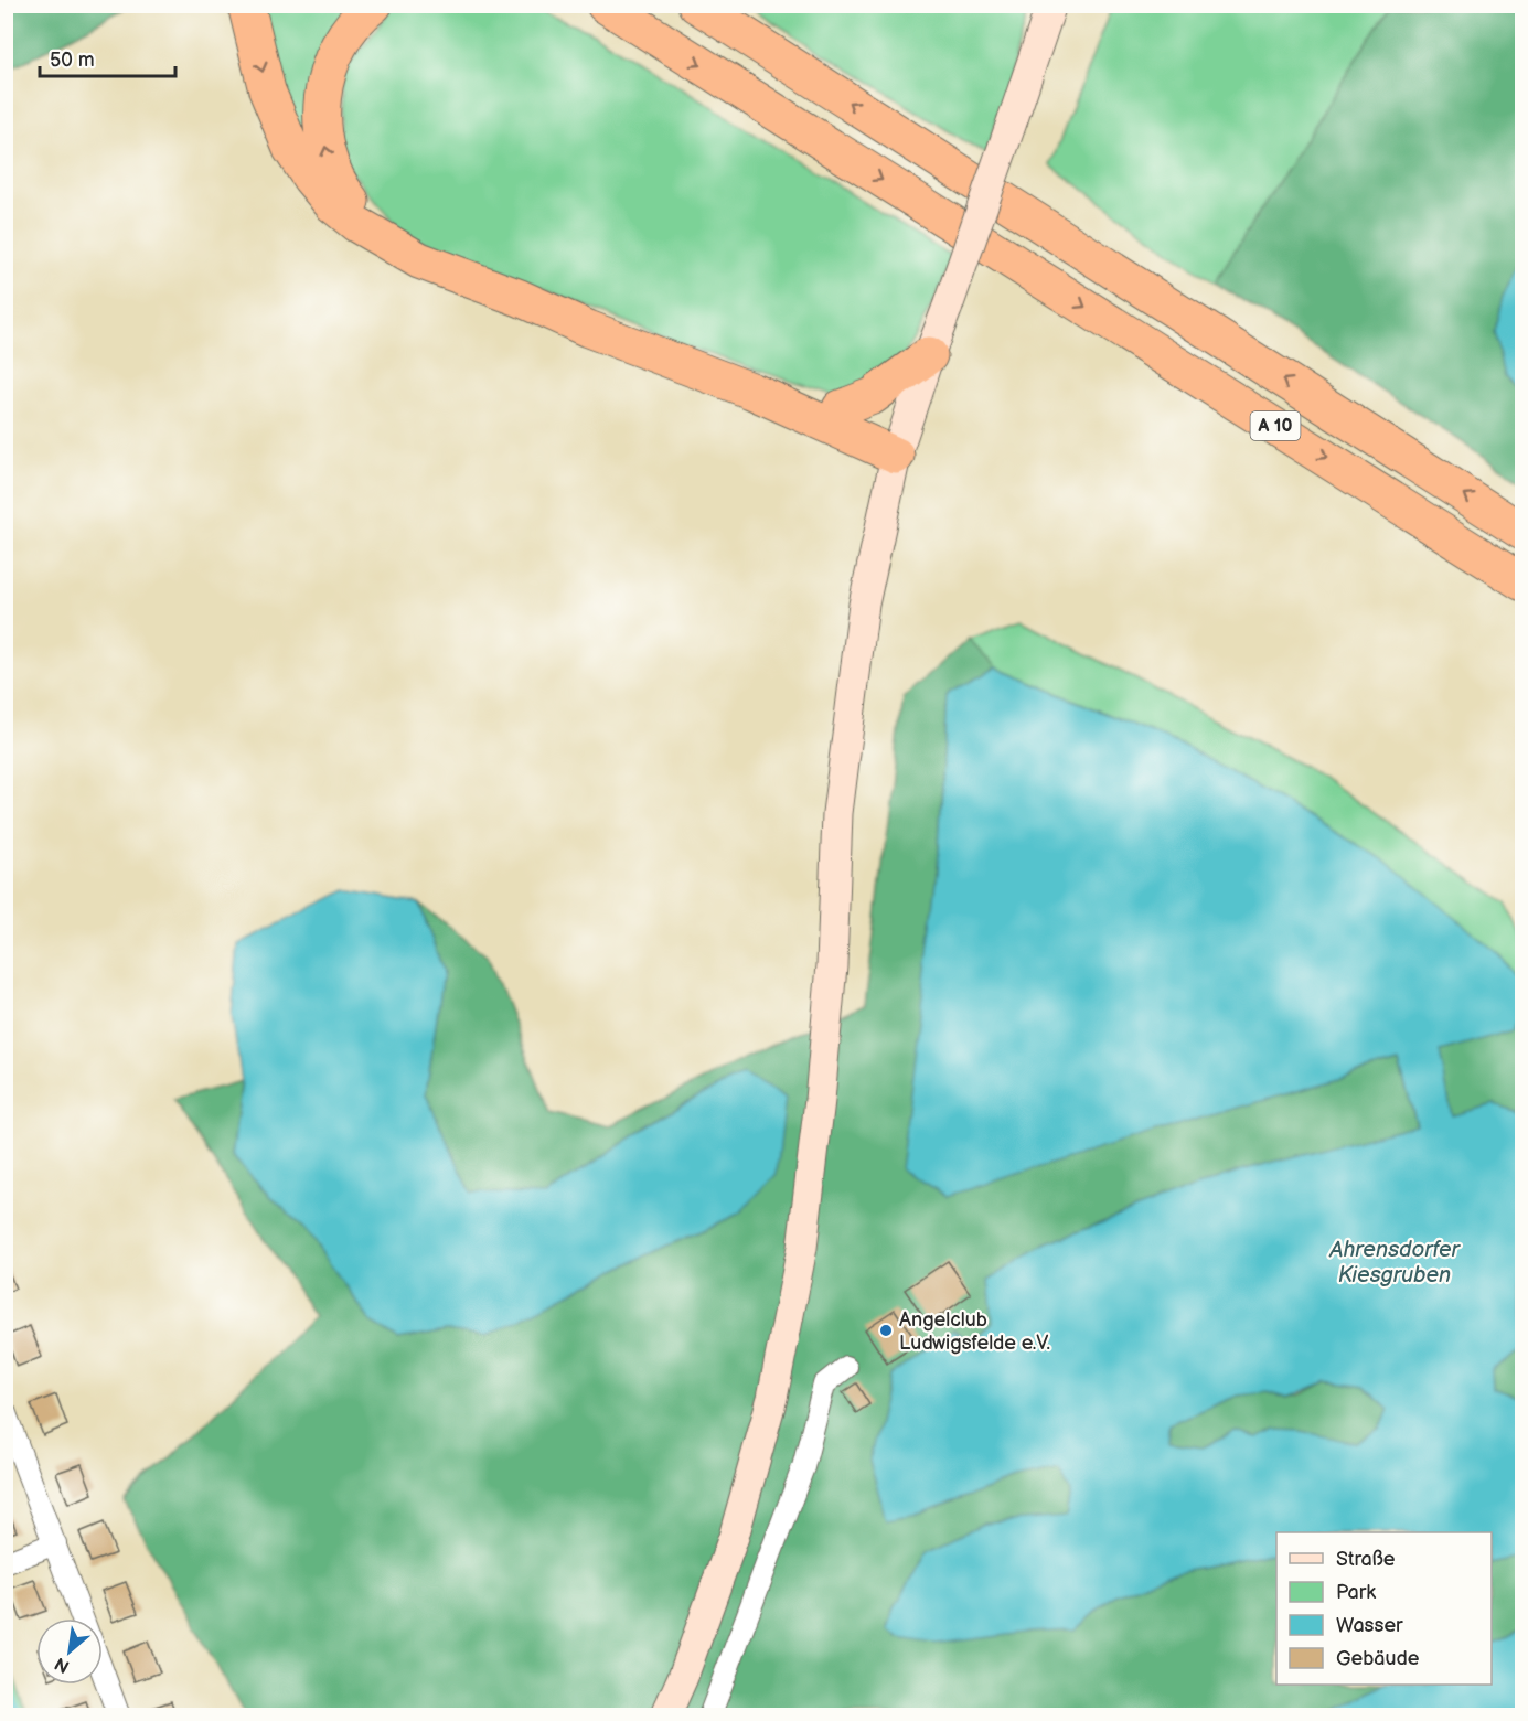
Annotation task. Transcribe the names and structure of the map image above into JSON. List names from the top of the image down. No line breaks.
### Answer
{"streets":{"highway":["A 10"]},"water":["Ahrensdorfer Kiesgruben"],"places":["Angelclub Ludwigsfelde e.V."],"legend":["Straße","Park","Wasser","Gebäude"],"scale_bar":"50 m","north":"bottom left"}
